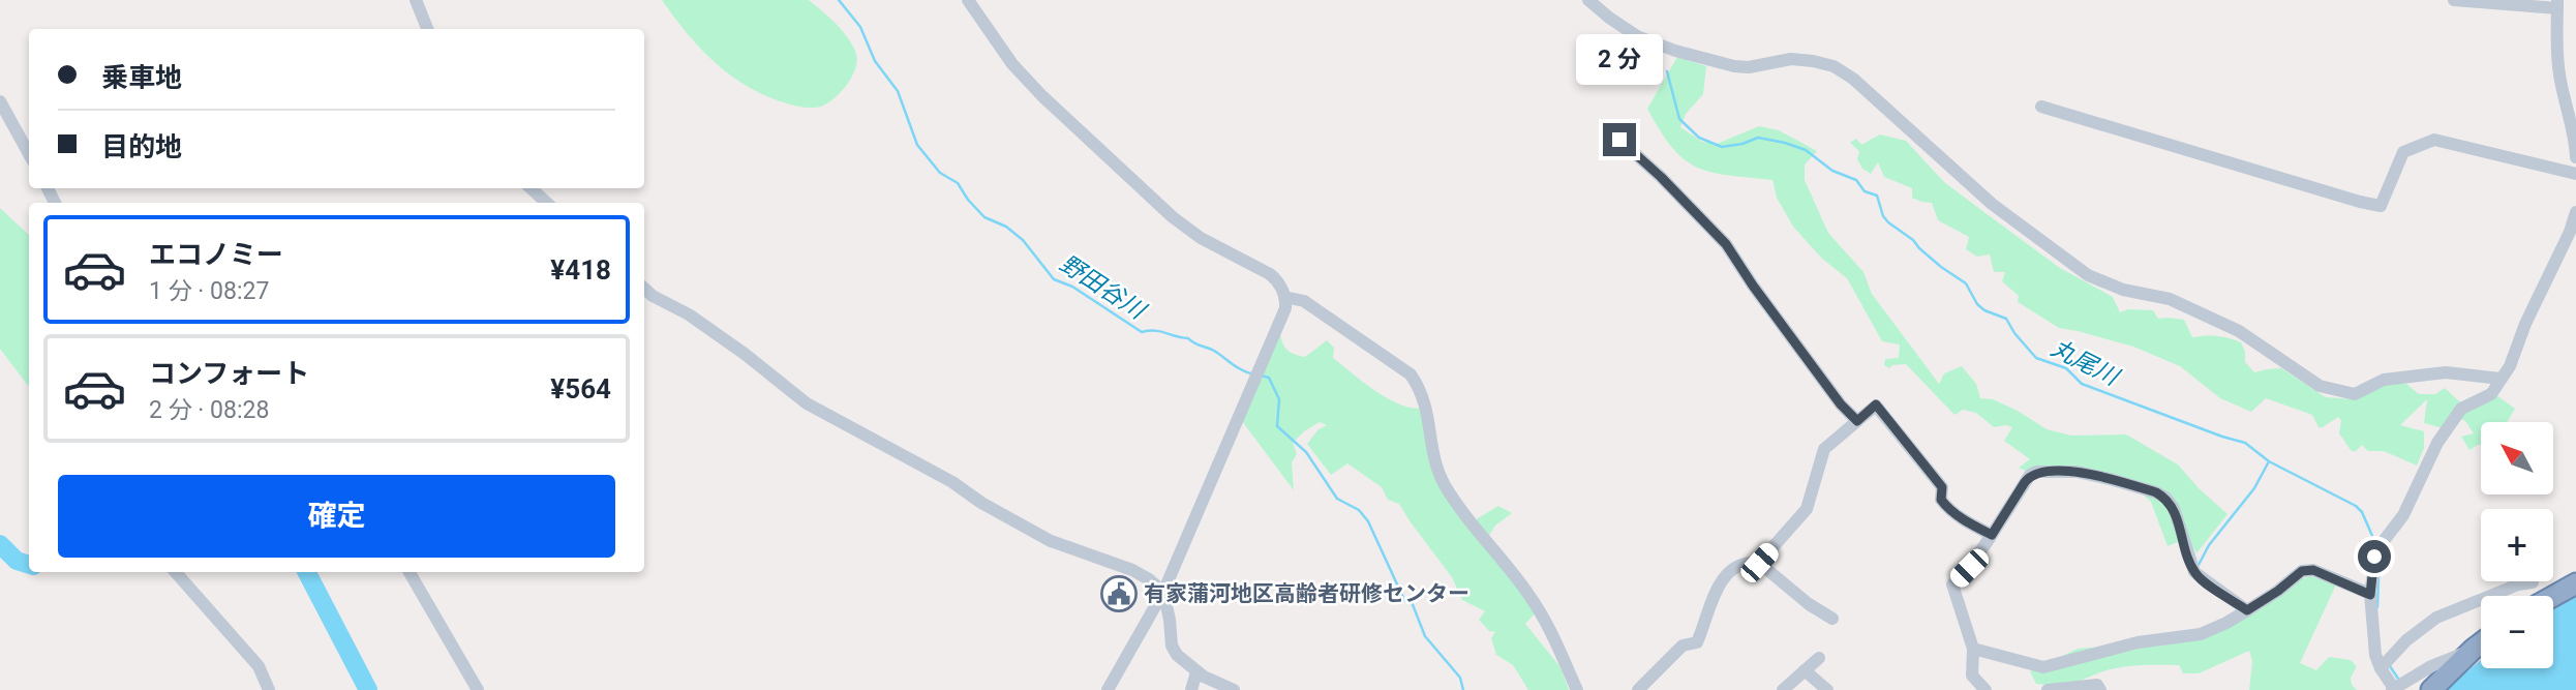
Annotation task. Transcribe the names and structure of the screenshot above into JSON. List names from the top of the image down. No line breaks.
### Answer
{"water":["野田谷川","丸尾川"],"places":{"public building":["有家蒲河地区高齢者研修センター"]},"north":"top left","page":{"banner":["乗車地","目的地"],"bubble":"2 分","list":[{"name":"エコノミー","note":"1 分 · 08:27","value":"¥418"},{"name":"コンフォート","note":"2 分 · 08:28","value":"¥564"}],"map_buttons":["+","−"],"buttons":"確定"}}
